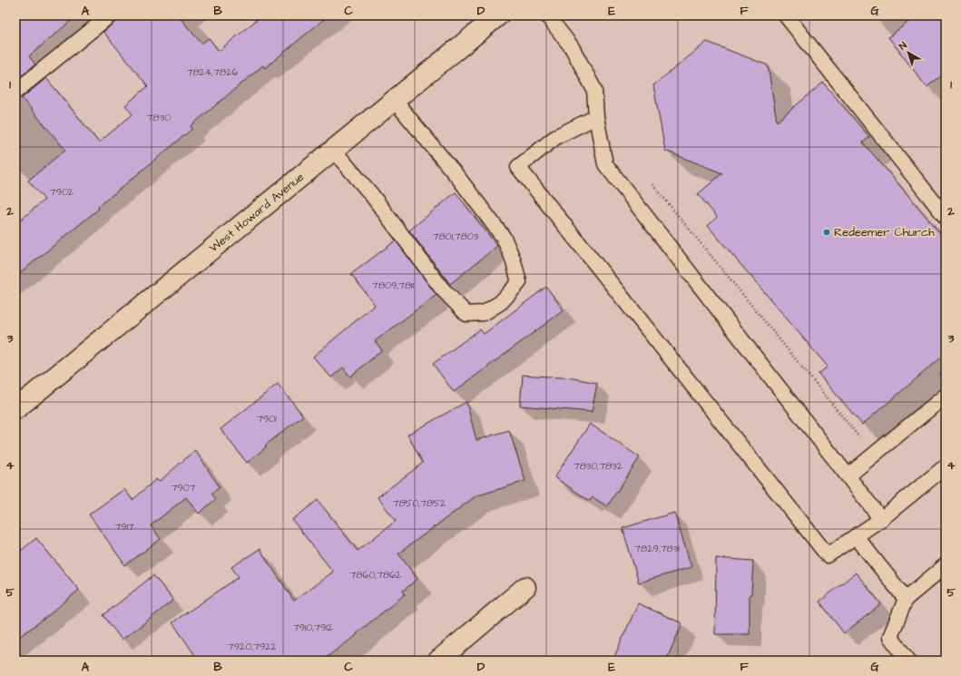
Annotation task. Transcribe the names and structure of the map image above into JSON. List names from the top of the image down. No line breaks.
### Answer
{"streets":{"street":["West Howard Avenue"]},"places":["Redeemer Church"],"house_numbers":["7824,7826","7830","7902","7801,7803","7809,7811","7901","7830,7832","7907","7850,7852","7917","7829,7831","7860,7862","7910,7912","7920,7922"],"north":"top left","grid":{"columns":["A","B","C","D","E","F","G"],"rows":["1","2","3","4","5"]}}
